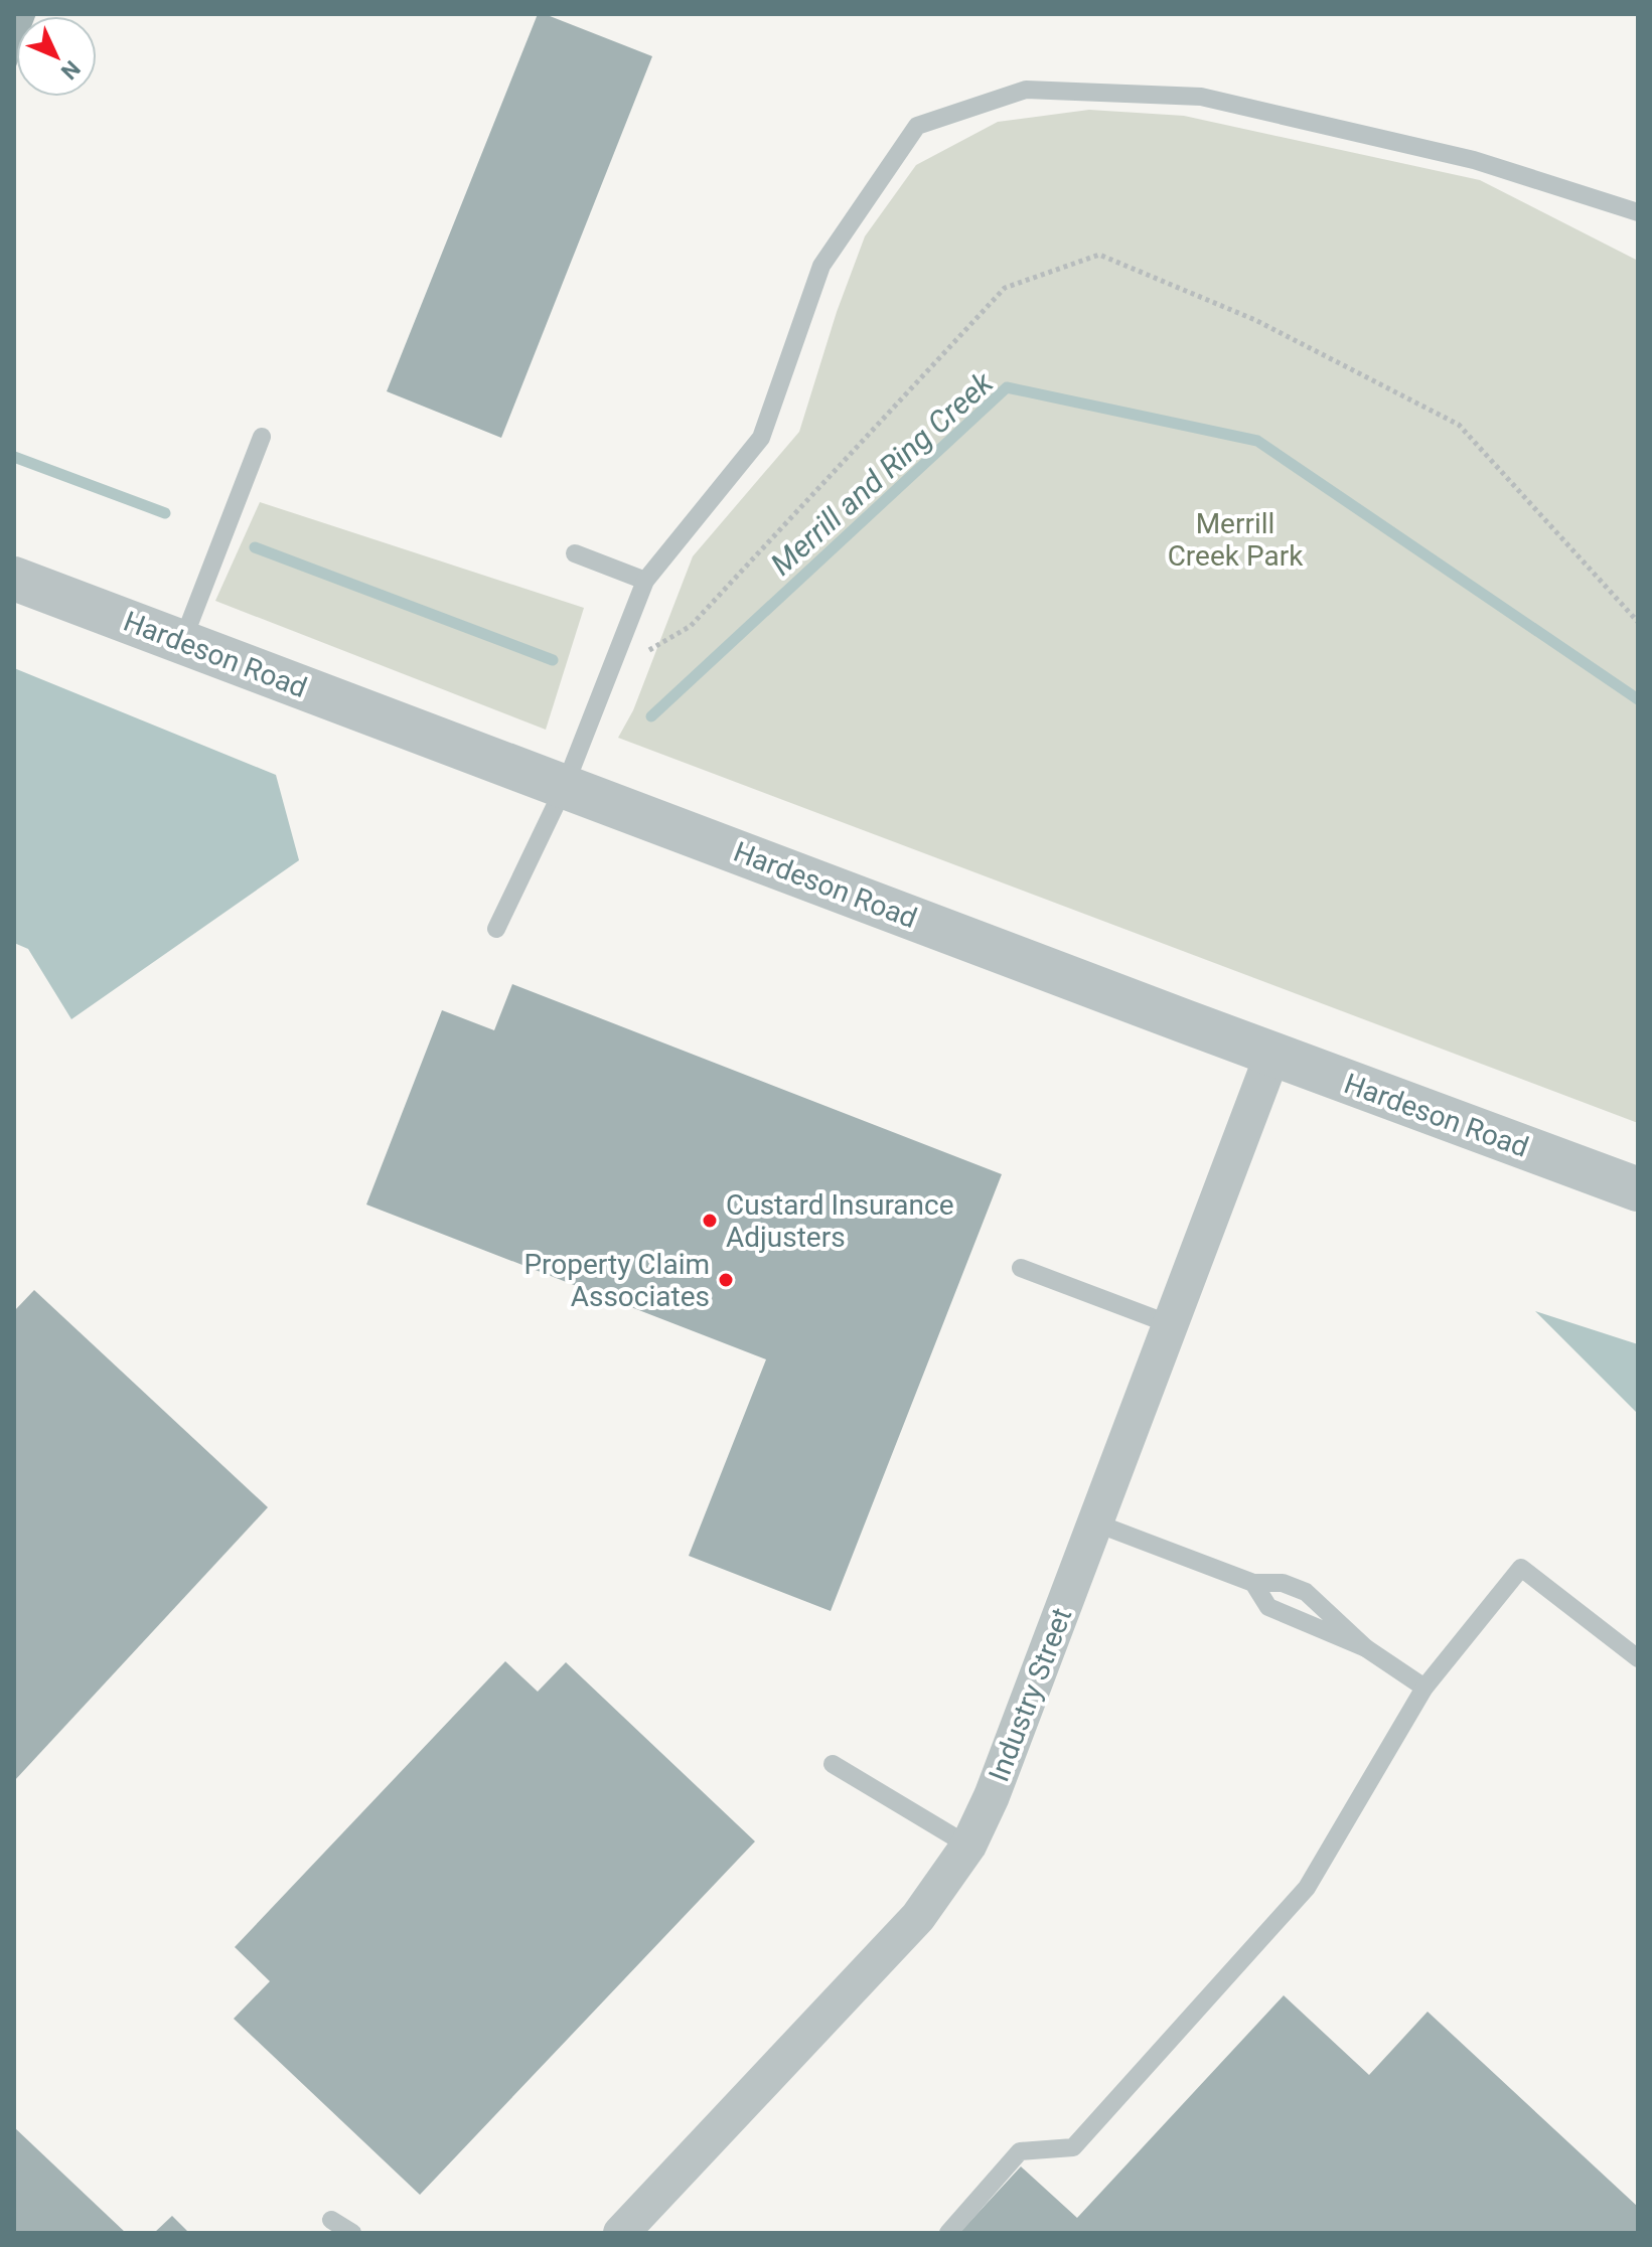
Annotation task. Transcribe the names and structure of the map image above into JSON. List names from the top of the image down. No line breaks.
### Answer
{"streets":{"street":["Hardeson Road","Industry Street"]},"crossings":[["Hardeson Road","Industry Street"]],"water":["Merrill and Ring Creek"],"parks":["Merrill Creek Park"],"places":["Custard Insurance Adjusters","Property Claim Associates"],"north":"bottom right"}
